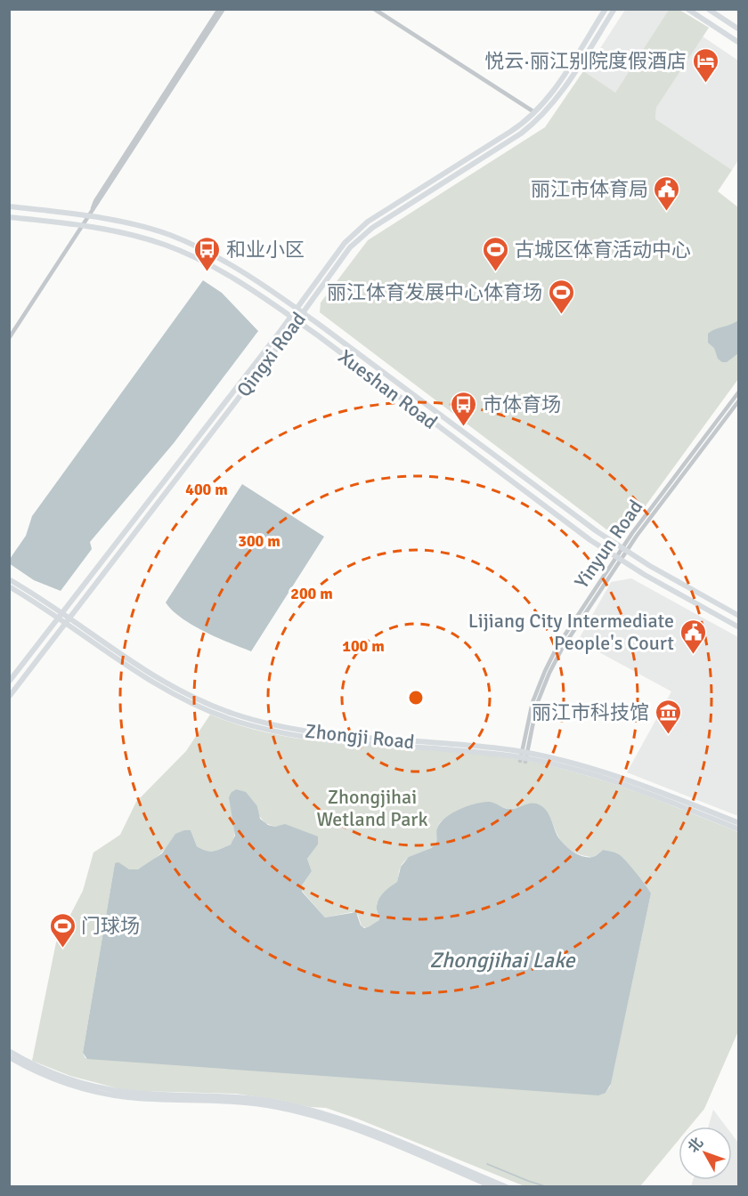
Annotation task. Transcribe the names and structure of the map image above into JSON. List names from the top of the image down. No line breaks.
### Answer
{"streets":{"street":["Qingxi Road","Xueshan Road","Yinyun Road","Zhongji Road"]},"crossings":[["Qingxi Road","Xueshan Road"],["Qingxi Road","Zhongji Road"],["Xueshan Road","Yinyun Road"],["Yinyun Road","Zhongji Road"]],"water":["Zhongjihai Lake"],"parks":["Zhongjihai Wetland Park"],"places":{"hotel":["悦云·丽江别院度假酒店"],"public building":["丽江市体育局","Lijiang City Intermediate People's Court"],"bus stop":["和业小区","市体育场"],"sports":["古城区体育活动中心","丽江体育发展中心体育场","门球场"],"museum":["丽江市科技馆"]},"north":"top left","rings":["400 m","300 m","200 m","100 m"]}
